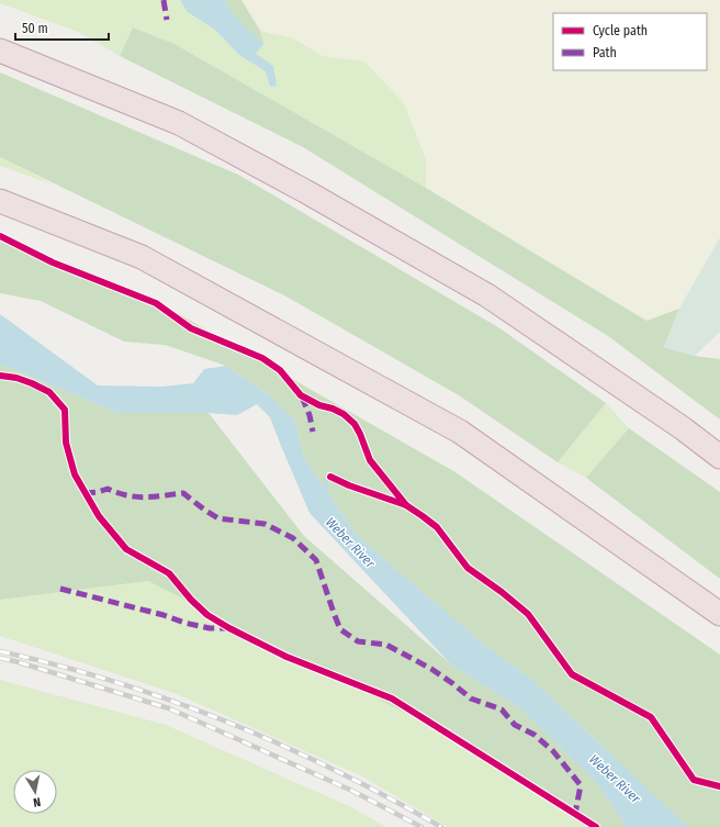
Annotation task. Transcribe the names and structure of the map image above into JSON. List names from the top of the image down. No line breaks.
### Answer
{"water":["Weber River"],"legend":["Cycle path","Path"],"scale_bar":"50 m","north":"bottom"}
